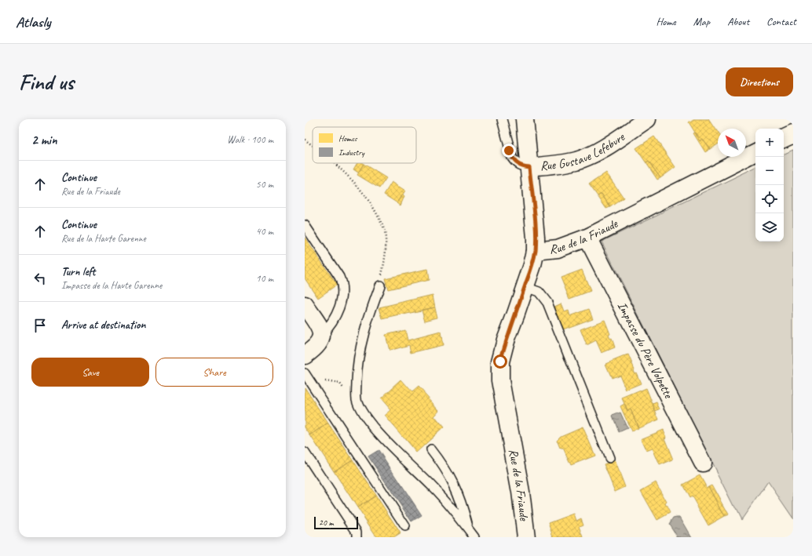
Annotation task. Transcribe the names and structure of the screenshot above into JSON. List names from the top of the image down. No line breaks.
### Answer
{"streets":{"street":["Rue Gustave Lefebvre","Rue de la Friaude","Impasse du Père Volpette"]},"crossings":[["Rue de la Friaude","Impasse du Père Volpette"]],"legend":["Homes","Industry"],"scale_bar":"20 m","north":"top left","page":{"header":"Atlasly","nav":["Home","Map","About","Contact"],"buttons":["Directions",["Save","Share"]],"title":"Find us","heading":["2 min","Walk · 100 m"],"map_buttons":["+","−"],"list":[["Continue","Rue de la Friaude","50 m"],["Continue","Rue de la Haute Garenne","40 m"],["Turn left","Impasse de la Haute Garenne","10 m"],"Arrive at destination"],"scale":"20 m"}}
